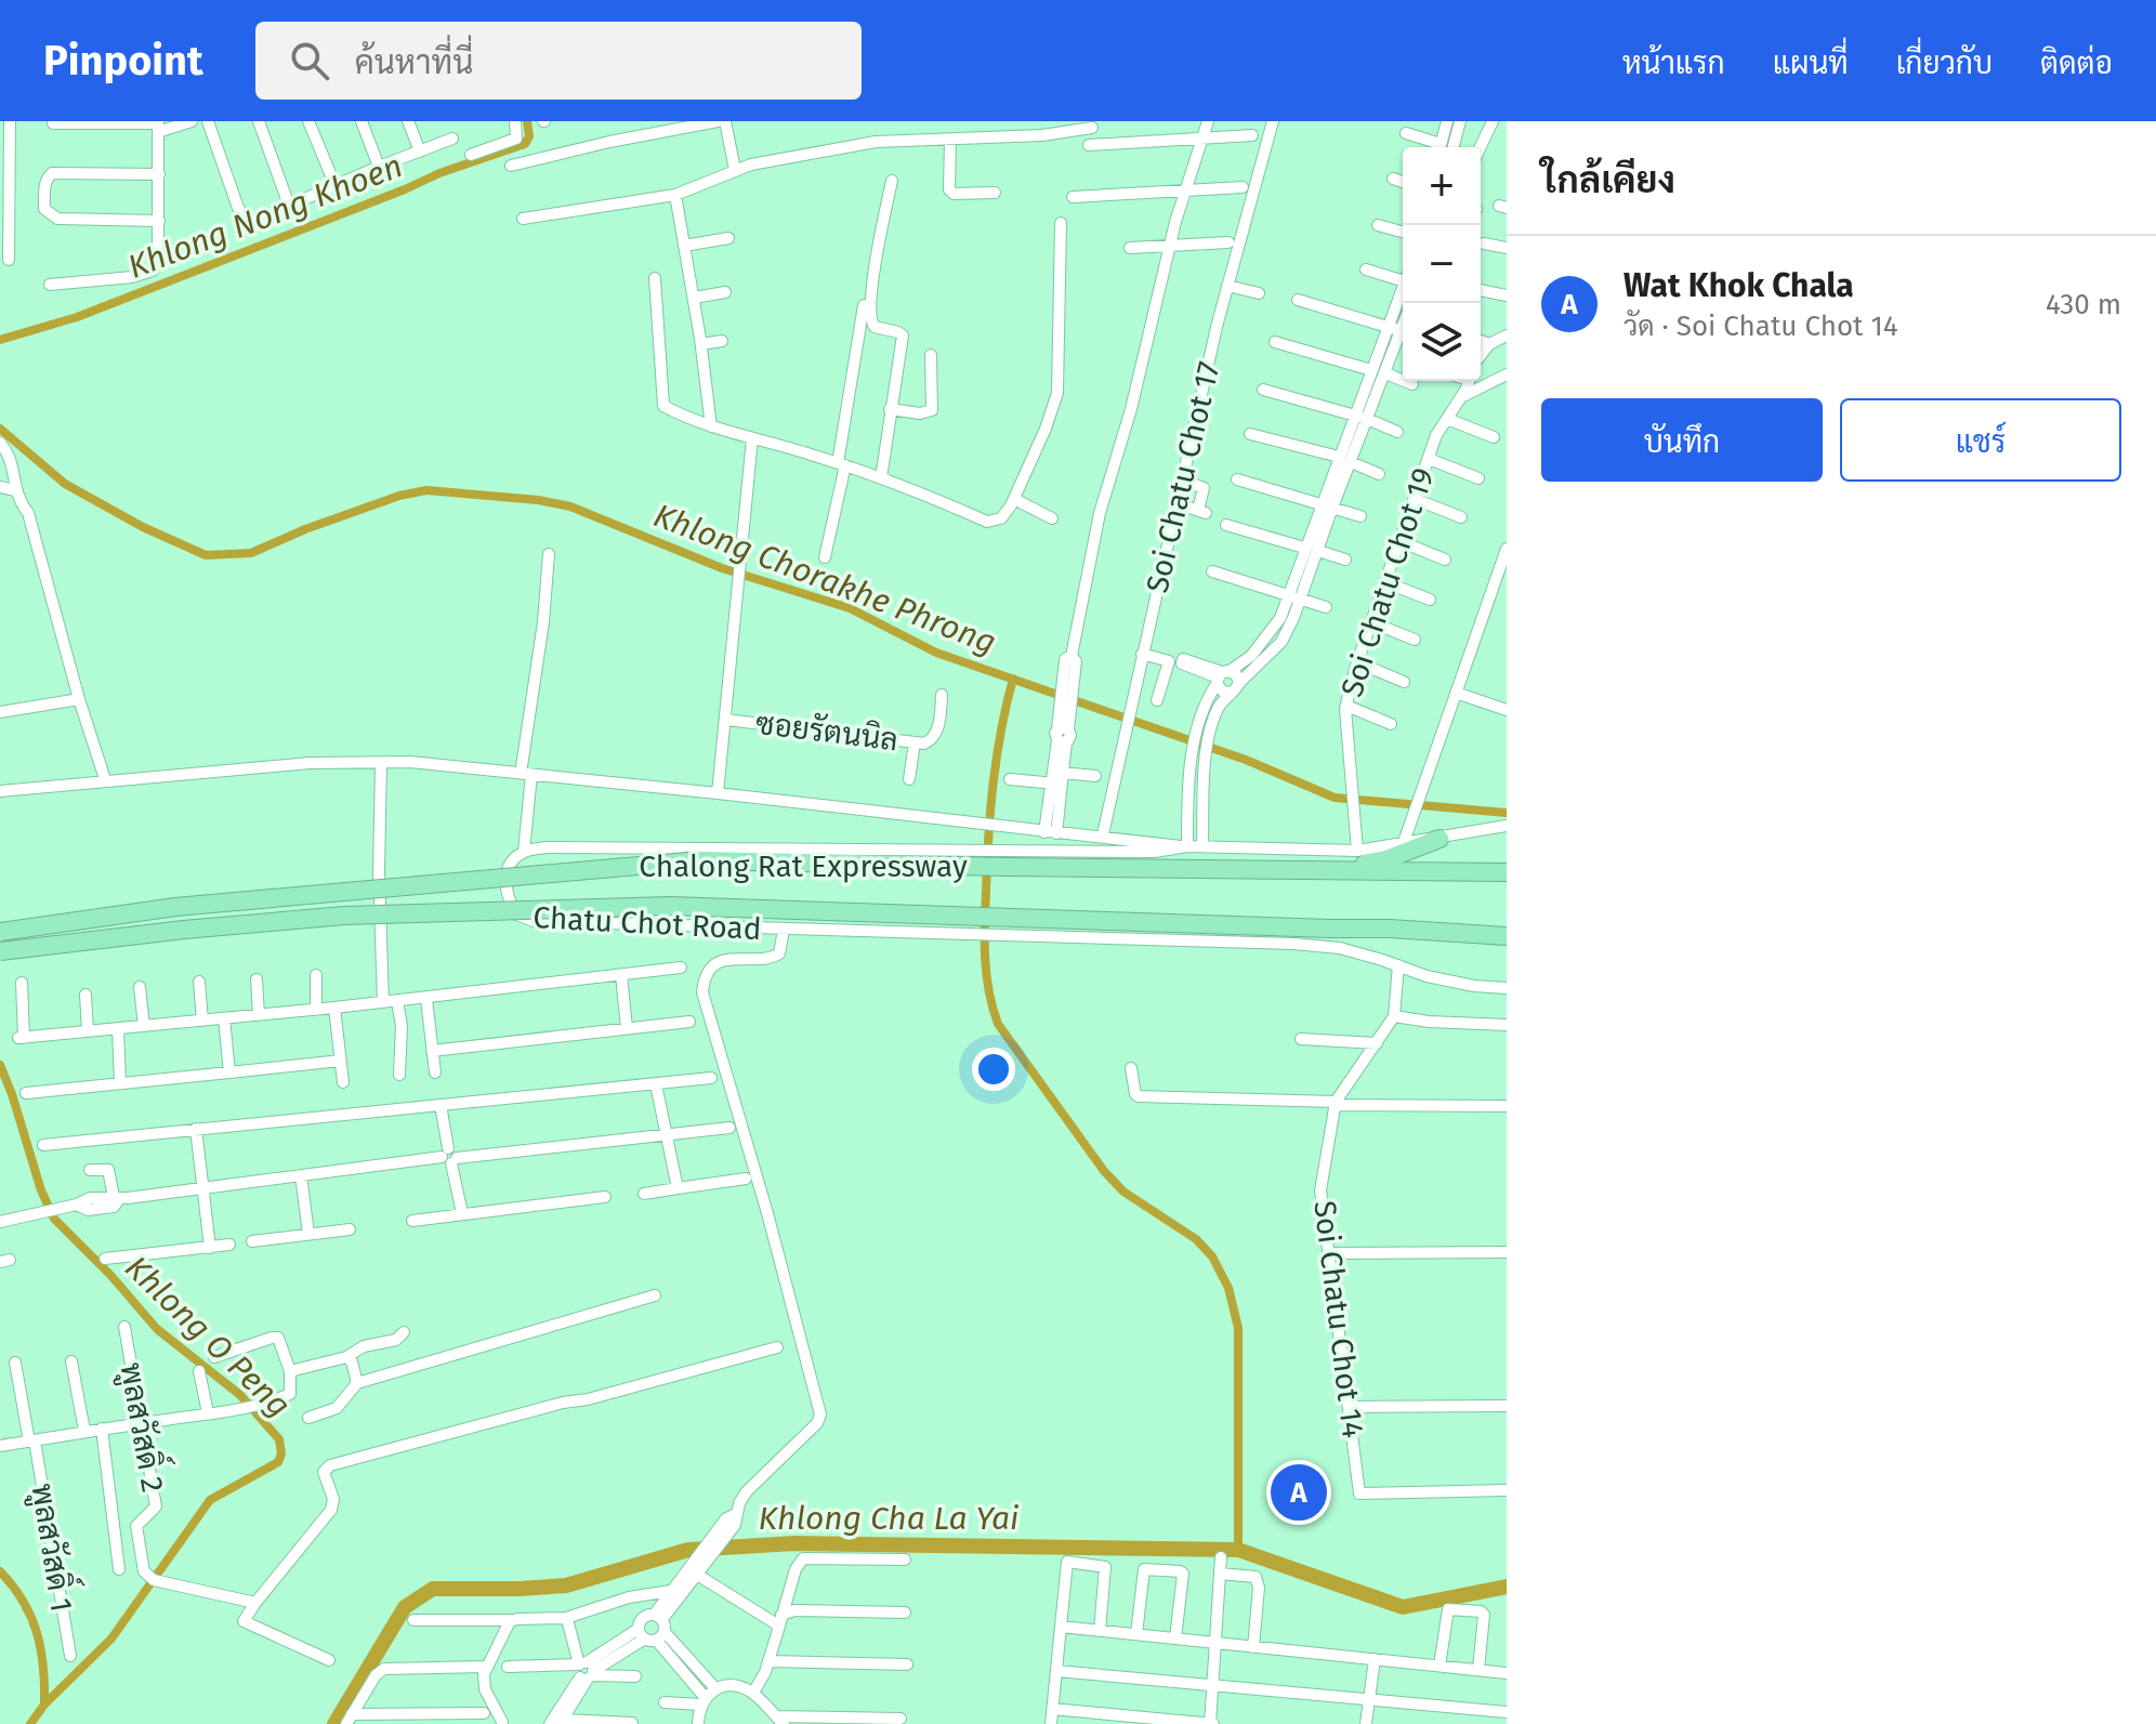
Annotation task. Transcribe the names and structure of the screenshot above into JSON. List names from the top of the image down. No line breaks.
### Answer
{"streets":{"highway":["Chalong Rat Expressway"],"street":["Soi Chatu Chot 17","Soi Chatu Chot 19","ซอยรัตนนิล","Chatu Chot Road","Soi Chatu Chot 14","พูลสวัสดิ์ 2","พูลสวัสดิ์ 1"]},"crossings":[["Chatu Chot Road","Soi Chatu Chot 14"]],"water":["Khlong Nong Khoen","Khlong Chorakhe Phrong","Khlong O Peng","Khlong Cha La Yai"],"page":{"header":"Pinpoint","search":"ค้นหาที่นี่","nav":["หน้าแรก","แผนที่","เกี่ยวกับ","ติดต่อ"],"heading":"ใกล้เคียง","map_buttons":["+","−"],"list":[{"mark":"A","name":"Wat Khok Chala","note":"วัด · Soi Chatu Chot 14","value":"430 m"}],"buttons":["บันทึก","แชร์"],"pins":"A"}}
